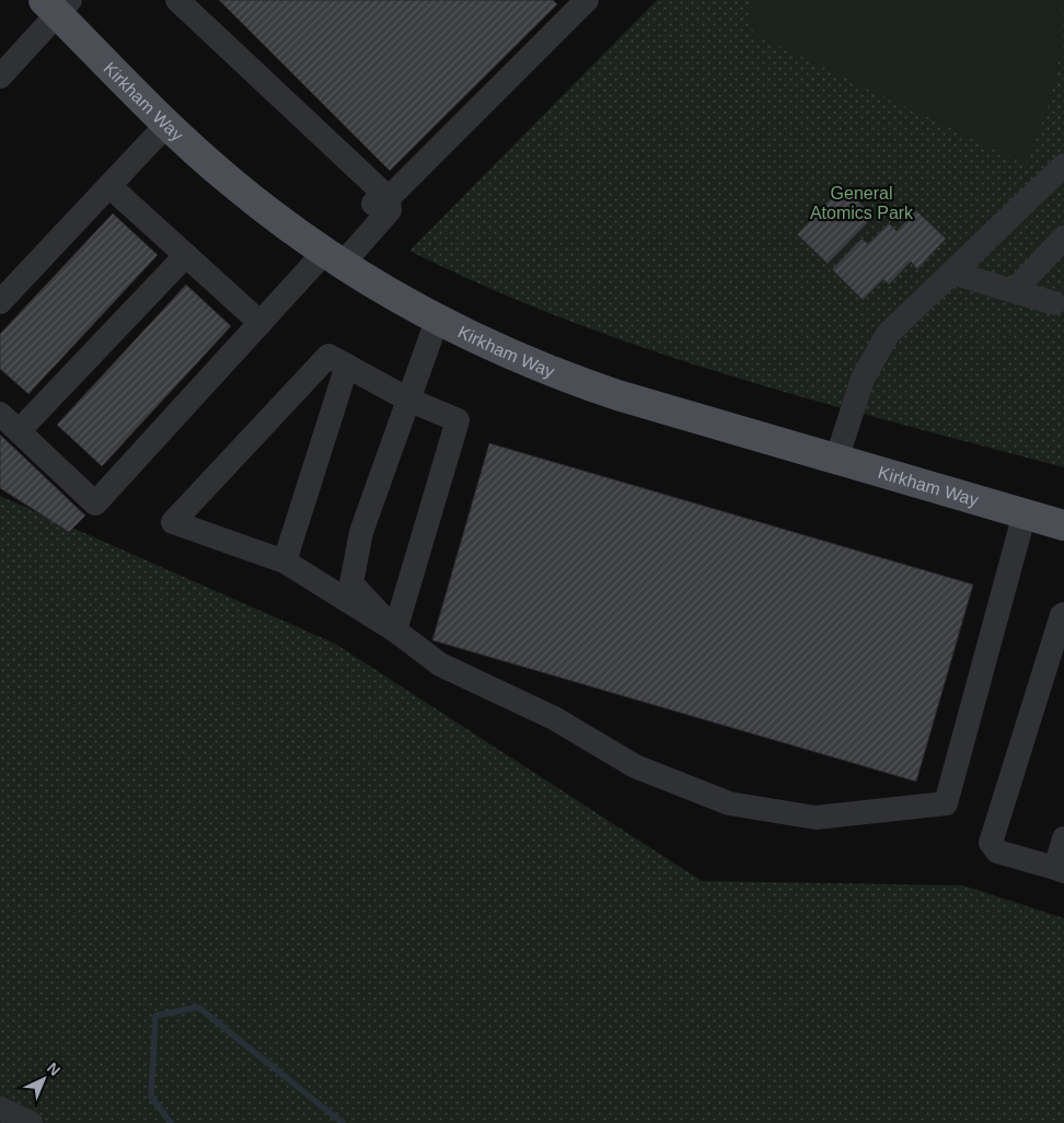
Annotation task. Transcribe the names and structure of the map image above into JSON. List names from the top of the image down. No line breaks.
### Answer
{"streets":{"main road":["Kirkham Way"]},"parks":["General Atomics Park"],"north":"top right"}
